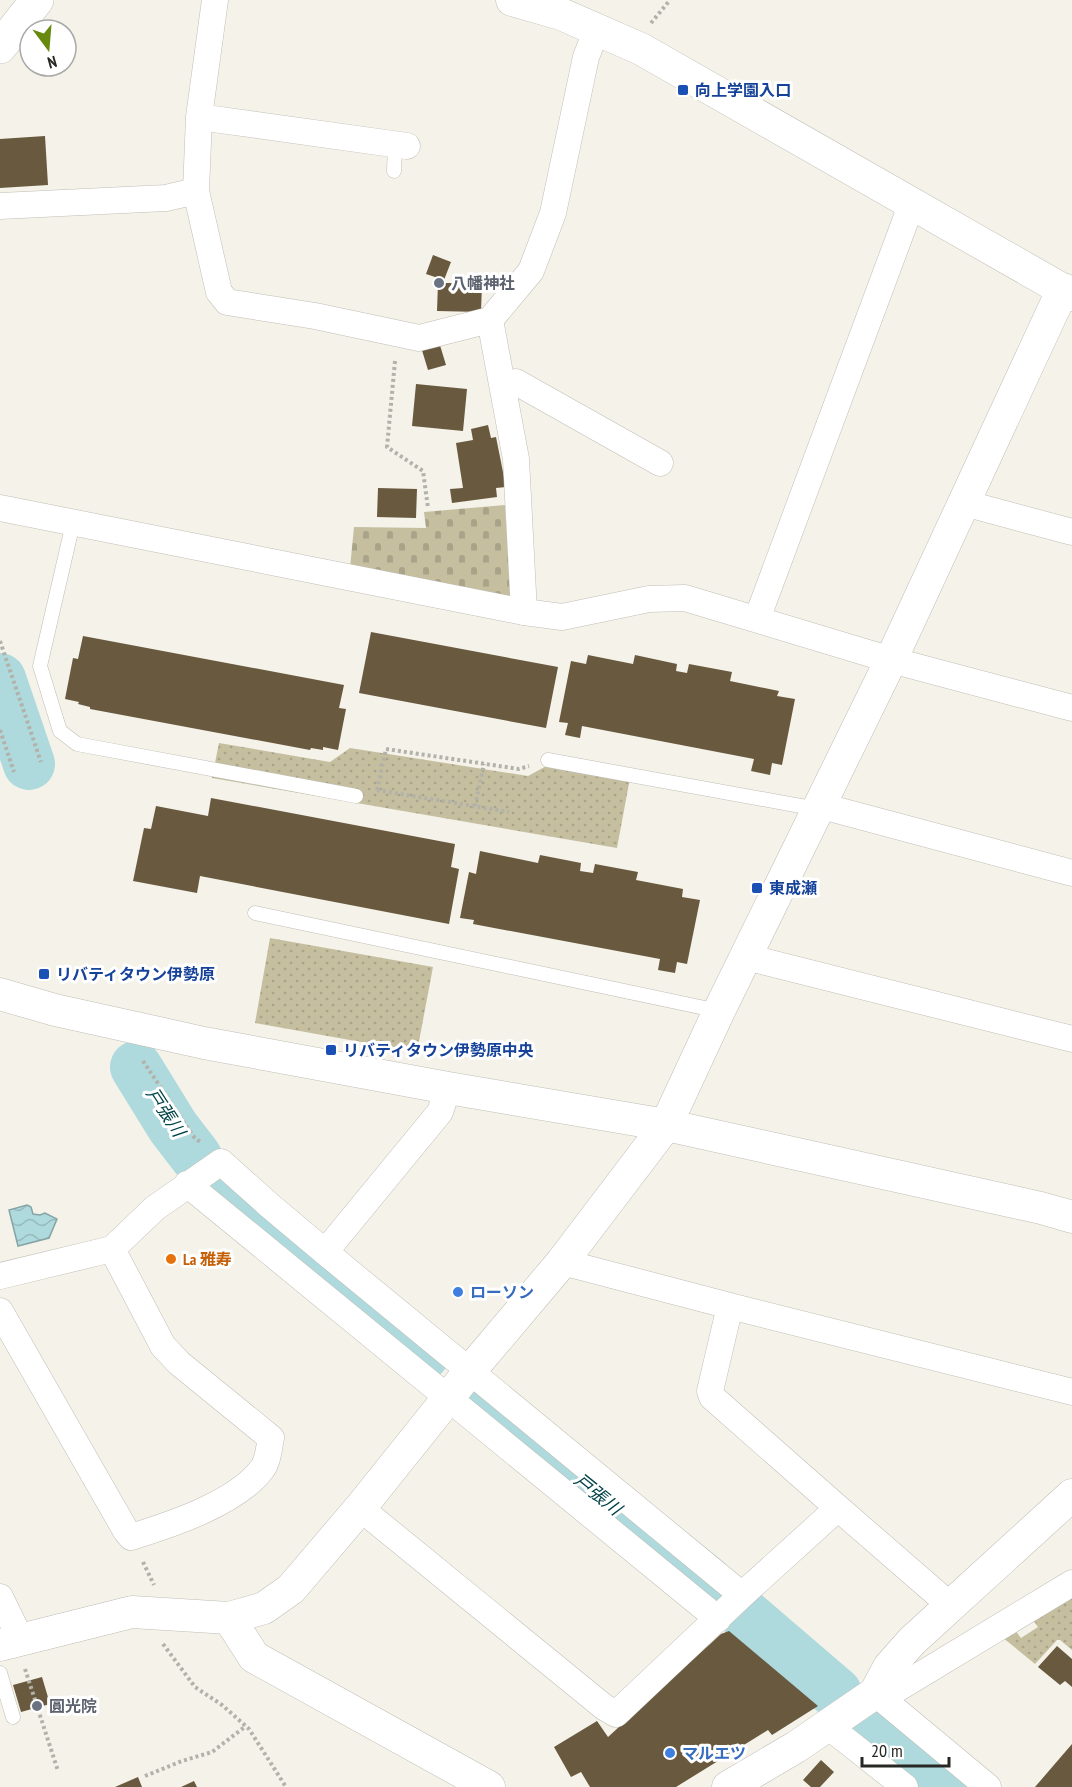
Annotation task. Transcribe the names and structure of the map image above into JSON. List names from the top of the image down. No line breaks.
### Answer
{"water":["戸張川"],"places":{"transit":["向上学園入口","東成瀬","リバティタウン伊勢原","リバティタウン伊勢原中央"],"other":["八幡神社","La 雅寿","ローソン","圓光院","マルエツ"]},"scale_bar":"20 m","north":"bottom"}
